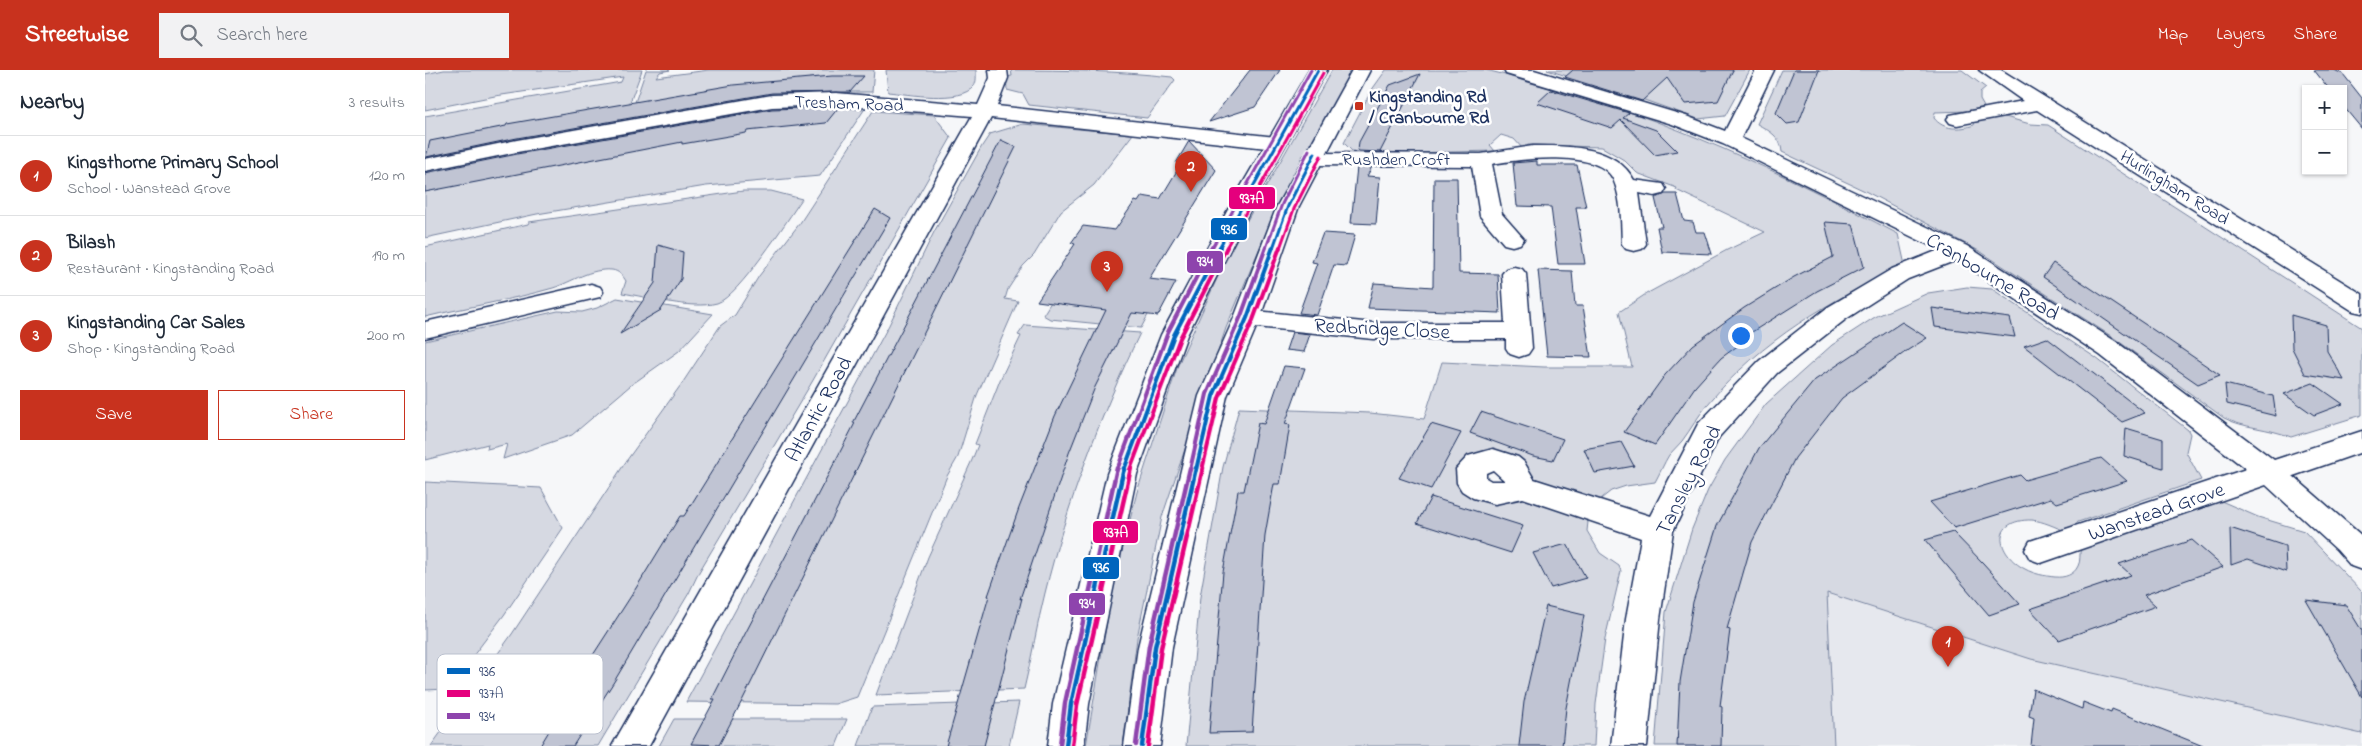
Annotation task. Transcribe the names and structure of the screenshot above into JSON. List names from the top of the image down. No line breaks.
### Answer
{"streets":{"street":["Tresham Road","Rushden Croft","Hurlingham Road","Cranbourne Road","Redbridge Close","Atlantic Road","Tansley Road","Wanstead Grove"]},"crossings":[["Tresham Road","Atlantic Road"],["Cranbourne Road","Tansley Road"],["Cranbourne Road","Wanstead Grove"]],"places":{"transit":["Kingstanding Rd / Cranbourne Rd"]},"lines":["transit line 936","transit line 934","transit line 937A"],"legend":["936","937A","934"],"page":{"header":"Streetwise","search":"Search here","nav":["Map","Layers","Share"],"heading":["Nearby","3 results"],"map_buttons":["+","−"],"list":[{"mark":"1","name":"Kingsthorne Primary School","note":"School · Wanstead Grove","value":"120 m"},{"mark":"2","name":"Bilash","note":"Restaurant · Kingstanding Road","value":"190 m"},{"mark":"3","name":"Kingstanding Car Sales","note":"Shop · Kingstanding Road","value":"200 m"}],"pins":["2","3","1"],"buttons":["Save","Share"]}}
